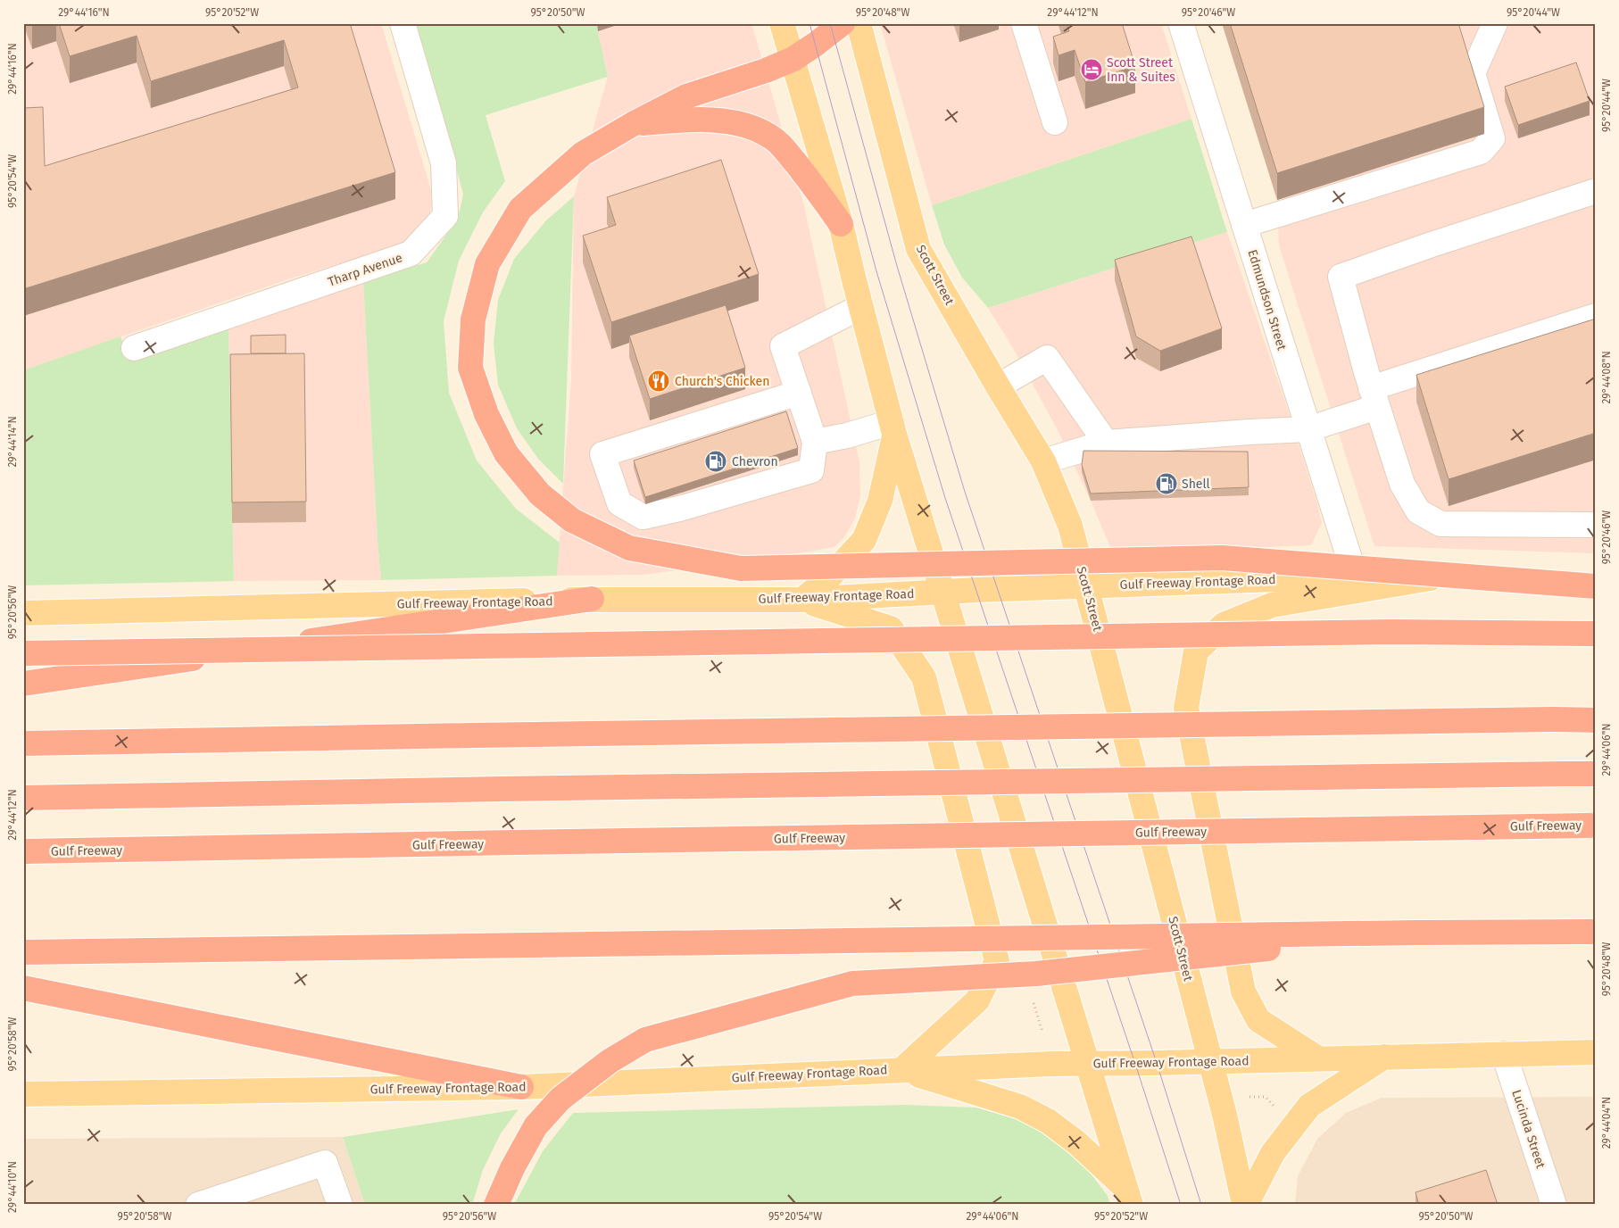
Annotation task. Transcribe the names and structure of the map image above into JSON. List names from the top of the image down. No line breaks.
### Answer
{"streets":{"highway":["Gulf Freeway"],"main road":["Scott Street","Gulf Freeway Frontage Road"],"street":["Tharp Avenue","Edmundson Street","Lucinda Street"]},"crossings":[["Scott Street","Gulf Freeway Frontage Road"],["Edmundson Street","Gulf Freeway Frontage Road"],["Gulf Freeway Frontage Road","Lucinda Street"]],"places":{"hotel":["Scott Street Inn & Suites"],"restaurant":["Church's Chicken"],"fuel station":["Chevron","Shell"]},"coordinates":["29°44'16\"N","95°20'52\"W","95°20'50\"W","95°20'48\"W","29°44'12\"N","95°20'46\"W","95°20'44\"W","95°20'54\"W","29°44'08\"N","29°44'14\"N","95°20'56\"W","29°44'06\"N","95°20'58\"W","29°44'04\"N","29°44'10\"N"]}
